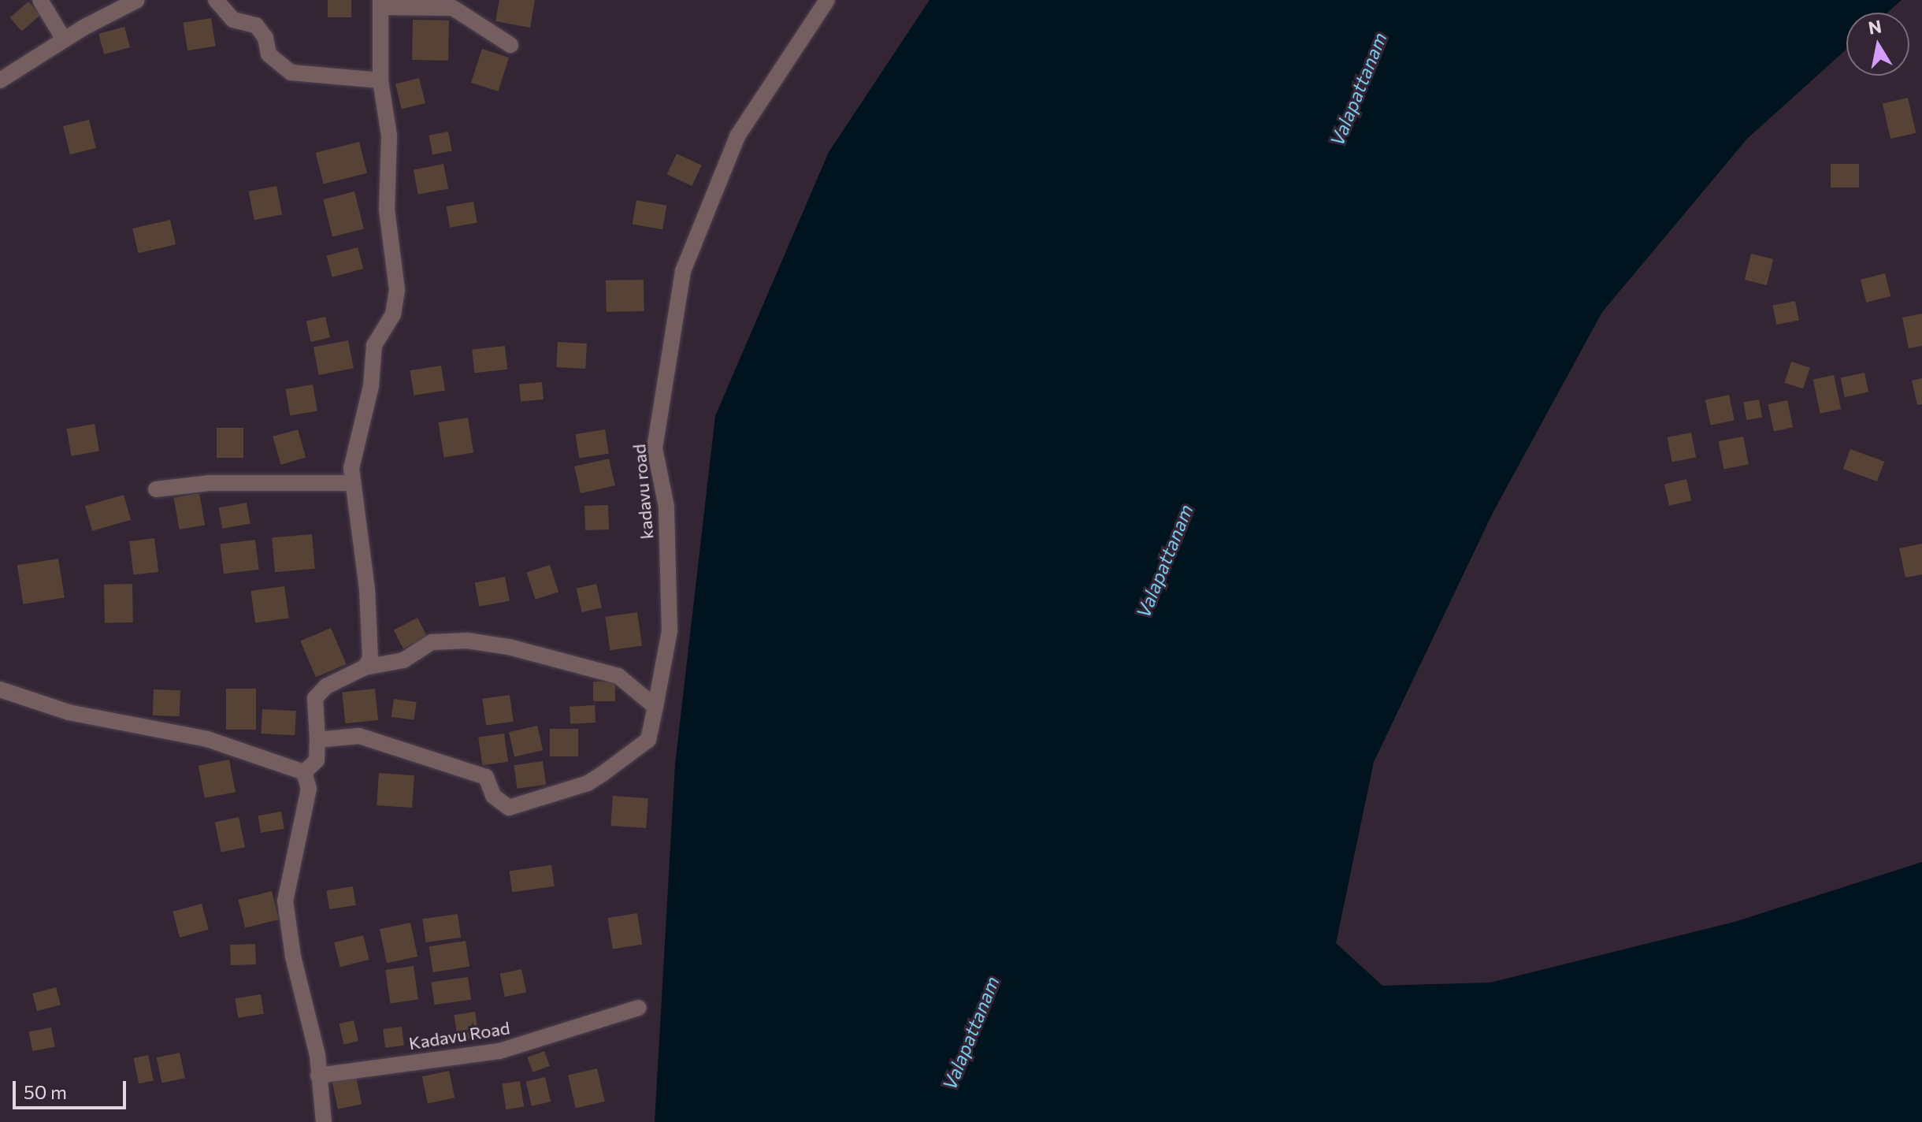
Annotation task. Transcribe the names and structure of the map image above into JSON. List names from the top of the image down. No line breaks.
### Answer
{"streets":{"street":["kadavu road","Kadavu Road"]},"water":["Valapattanam"],"scale_bar":"50 m","north":"top"}
